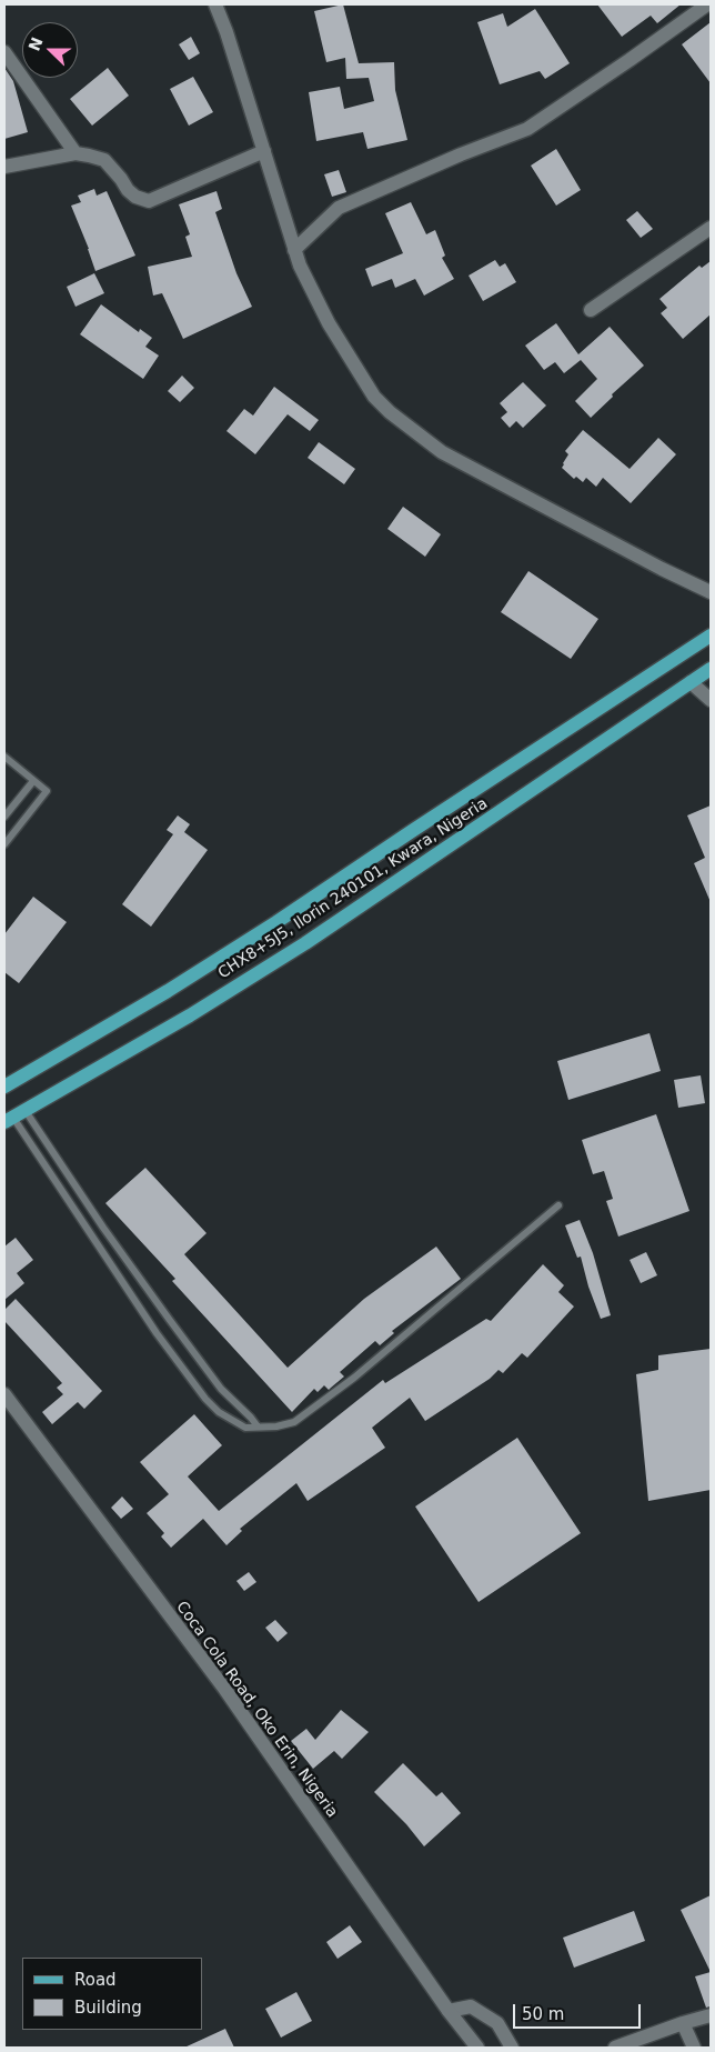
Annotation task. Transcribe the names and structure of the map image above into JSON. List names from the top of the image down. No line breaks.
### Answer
{"streets":{"main road":["CHX8+5J5, Ilorin 240101, Kwara, Nigeria"],"street":["Coca Cola Road, Oko Erin, Nigeria"]},"legend":["Road","Building"],"scale_bar":"50 m","north":"left"}
